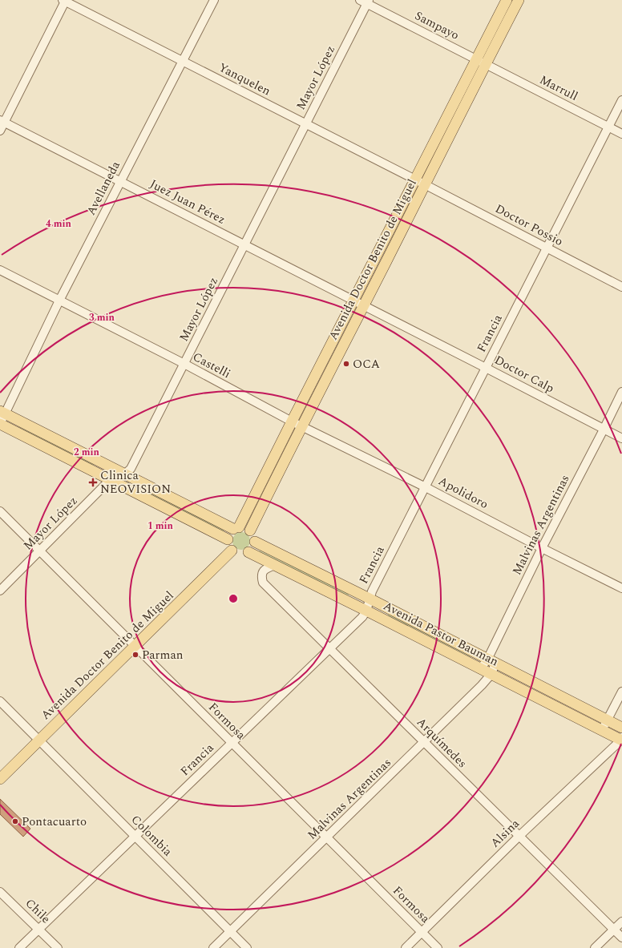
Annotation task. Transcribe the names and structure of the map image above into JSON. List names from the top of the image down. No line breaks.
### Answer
{"streets":{"main road":["Avenida Doctor Benito de Miguel","Avenida Pastor Bauman"],"street":["Sampayo","Mayor López","Yanquelen","Marrull","Avellaneda","Juez Juan Pérez","Doctor Possio","Francia","Castelli","Doctor Calp","Apolidoro","Malvinas Argentinas","Formosa","Arquímedes","Alsina","Colombia","Chile"]},"crossings":[["Sampayo","Mayor López"],["Sampayo","Marrull"],["Sampayo","Avenida Doctor Benito de Miguel"],["Mayor López","Yanquelen"],["Mayor López","Juez Juan Pérez"],["Mayor López","Castelli"],["Mayor López","Formosa"],["Yanquelen","Avellaneda"],["Yanquelen","Doctor Possio"],["Yanquelen","Avenida Doctor Benito de Miguel"],["Marrull","Avenida Doctor Benito de Miguel"],["Marrull","Francia"],["Avellaneda","Juez Juan Pérez"],["Avellaneda","Castelli"],["Juez Juan Pérez","Avenida Doctor Benito de Miguel"],["Juez Juan Pérez","Doctor Calp"],["Doctor Possio","Avenida Doctor Benito de Miguel"],["Doctor Possio","Francia"],["Avenida Doctor Benito de Miguel","Castelli"],["Avenida Doctor Benito de Miguel","Doctor Calp"],["Avenida Doctor Benito de Miguel","Apolidoro"],["Avenida Doctor Benito de Miguel","Avenida Pastor Bauman"],["Avenida Doctor Benito de Miguel","Formosa"],["Avenida Doctor Benito de Miguel","Colombia"],["Francia","Doctor Calp"],["Francia","Apolidoro"],["Francia","Avenida Pastor Bauman"],["Francia","Formosa"],["Francia","Arquímedes"],["Francia","Colombia"],["Francia","Chile"],["Castelli","Apolidoro"],["Doctor Calp","Malvinas Argentinas"],["Apolidoro","Malvinas Argentinas"],["Malvinas Argentinas","Avenida Pastor Bauman"],["Malvinas Argentinas","Formosa"],["Malvinas Argentinas","Arquímedes"],["Malvinas Argentinas","Colombia"],["Avenida Pastor Bauman","Arquímedes"],["Avenida Pastor Bauman","Alsina"],["Formosa","Alsina"],["Arquímedes","Alsina"]],"places":{"other":["OCA","Parman","Pontacuarto"],"health":["Clinica NEOVISION"]},"rings":["4 min","3 min","2 min","1 min"]}
